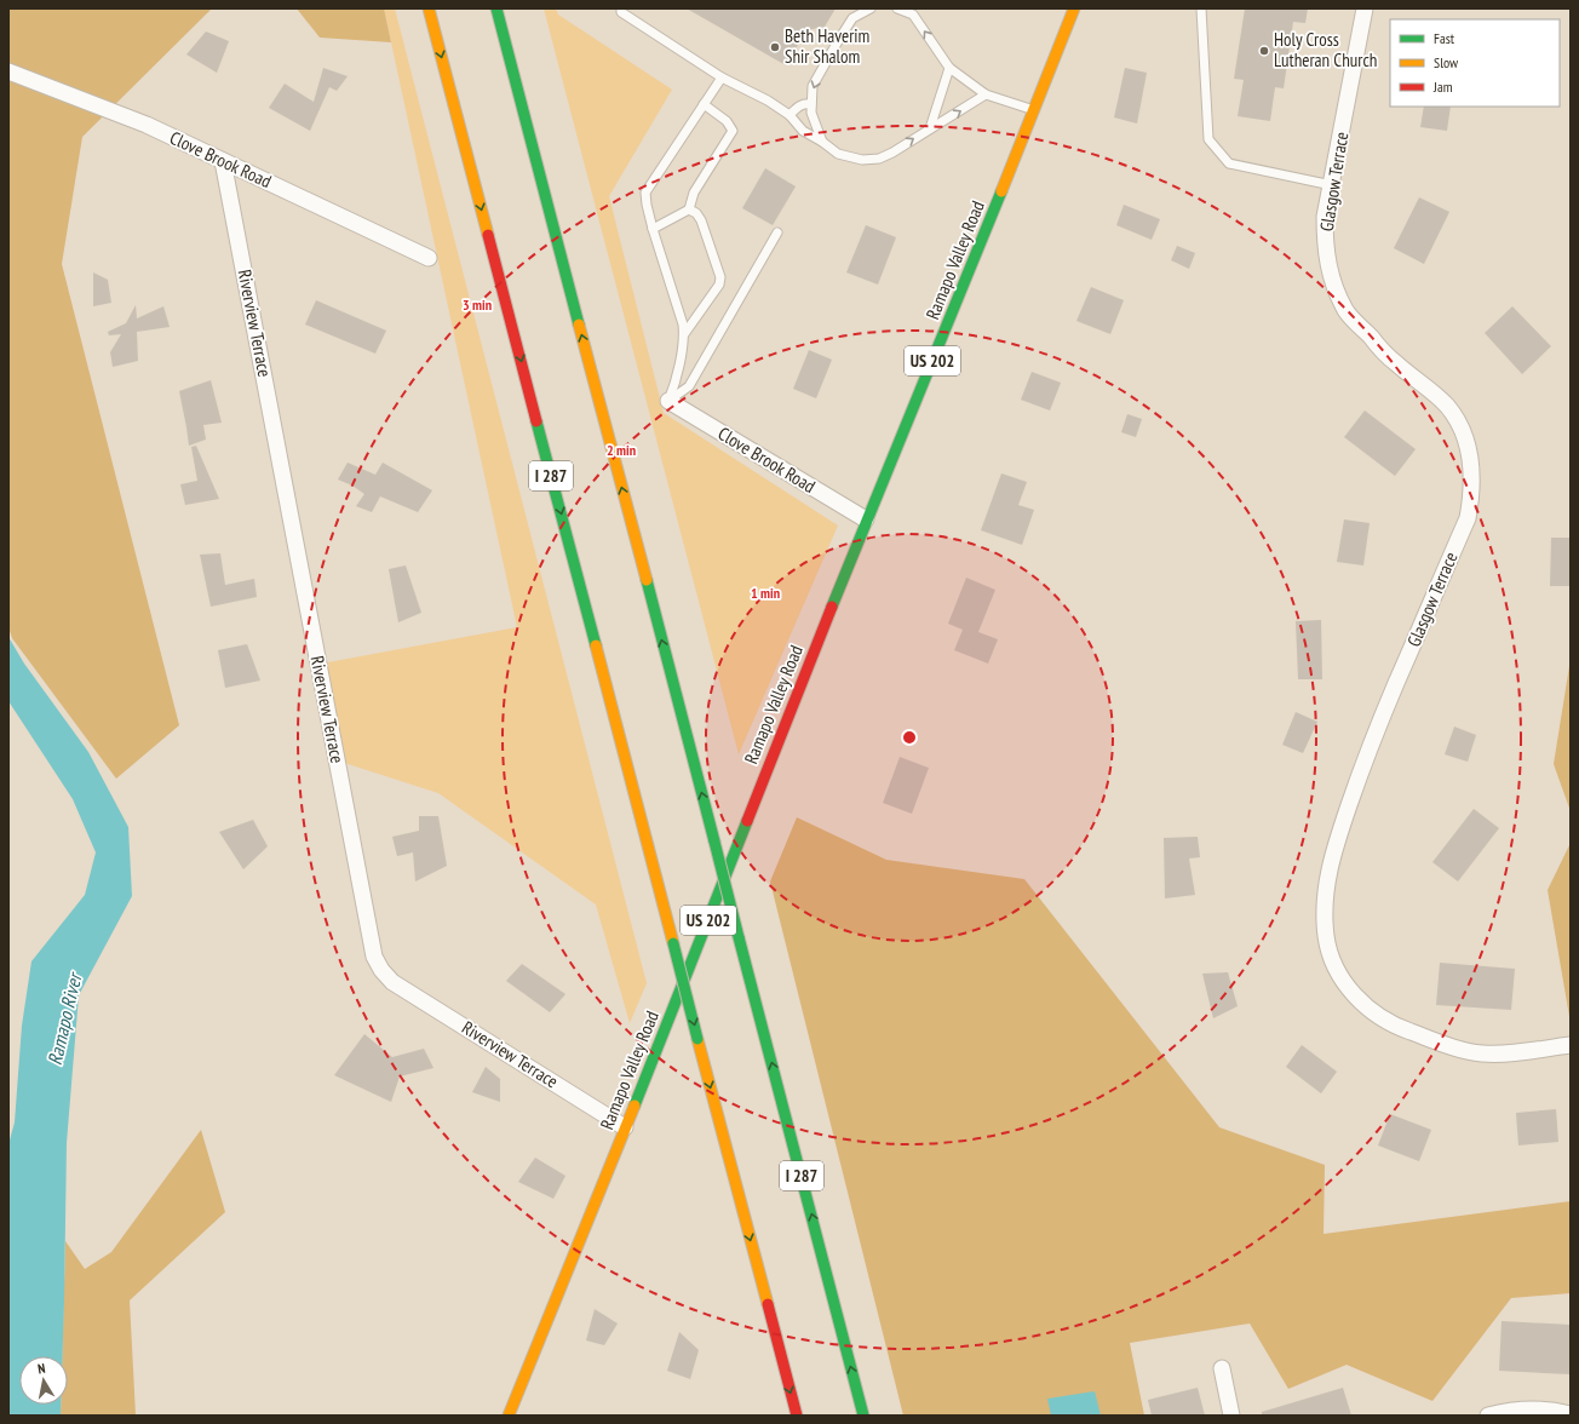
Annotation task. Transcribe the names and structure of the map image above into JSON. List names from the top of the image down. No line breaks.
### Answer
{"streets":{"main road":["Ramapo Valley Road","US 202","I 287"],"street":["Clove Brook Road","Glasgow Terrace","Riverview Terrace"]},"crossings":[["Clove Brook Road","Ramapo Valley Road"],["Clove Brook Road","Riverview Terrace"],["Ramapo Valley Road","Riverview Terrace"]],"water":["Ramapo River"],"places":["Beth Haverim Shir Shalom","Holy Cross Lutheran Church"],"legend":["Fast","Slow","Jam"],"north":"top","rings":["3 min","2 min","1 min"]}
